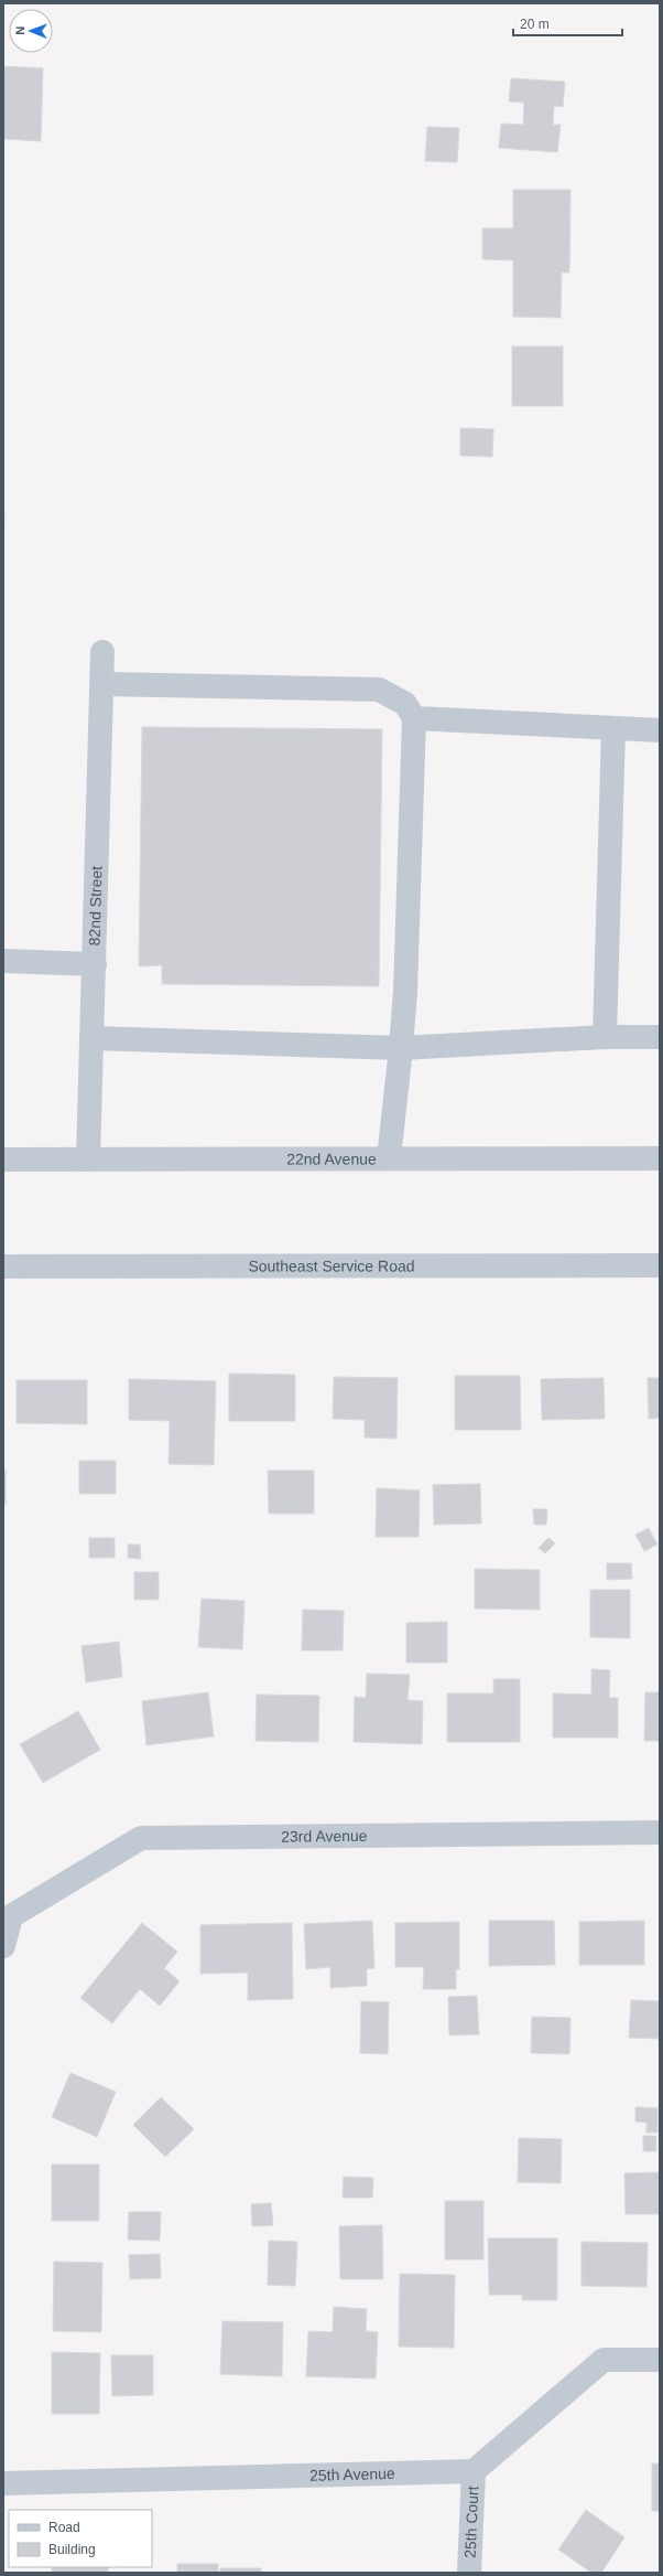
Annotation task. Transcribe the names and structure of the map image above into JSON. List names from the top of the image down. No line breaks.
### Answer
{"streets":{"street":["82nd Street","22nd Avenue","Southeast Service Road","23rd Avenue","25th Avenue","25th Court"]},"crossings":[["82nd Street","22nd Avenue"],["25th Avenue","25th Court"]],"legend":["Road","Building"],"scale_bar":"20 m","north":"left"}
